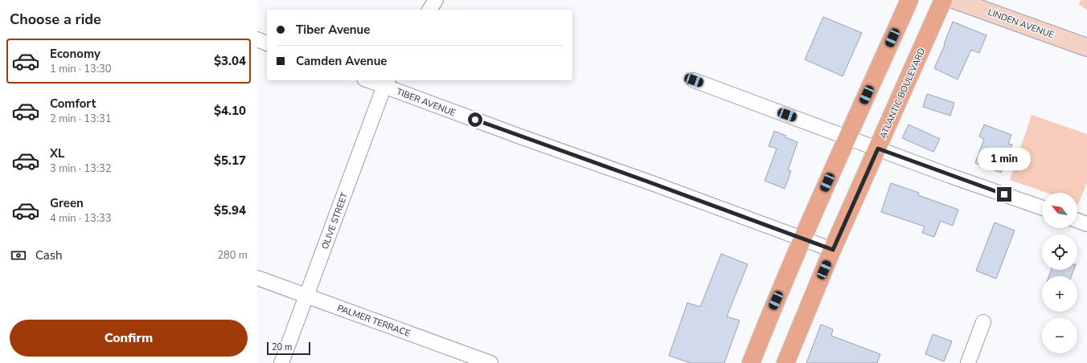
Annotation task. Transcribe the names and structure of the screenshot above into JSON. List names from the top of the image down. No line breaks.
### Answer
{"streets":{"main road":["ATLANTIC BOULEVARD"],"street":["LINDEN AVENUE","TIBER AVENUE","OLIVE STREET","PALMER TERRACE"]},"crossings":[["ATLANTIC BOULEVARD","TIBER AVENUE"],["TIBER AVENUE","OLIVE STREET"],["OLIVE STREET","PALMER TERRACE"]],"scale_bar":"20 m","north":"top left","page":{"heading":"Choose a ride","banner":["Tiber Avenue","Camden Avenue"],"list":[{"name":"Economy","note":"1 min · 13:30","value":"$3.04"},{"name":"Comfort","note":"2 min · 13:31","value":"$4.10"},{"name":"XL","note":"3 min · 13:32","value":"$5.17"},{"name":"Green","note":"4 min · 13:33","value":"$5.94"}],"bubble":"1 min","map_buttons":["+","−"],"pay":["Cash","280 m"],"buttons":"Confirm","scale":"20 m"}}
